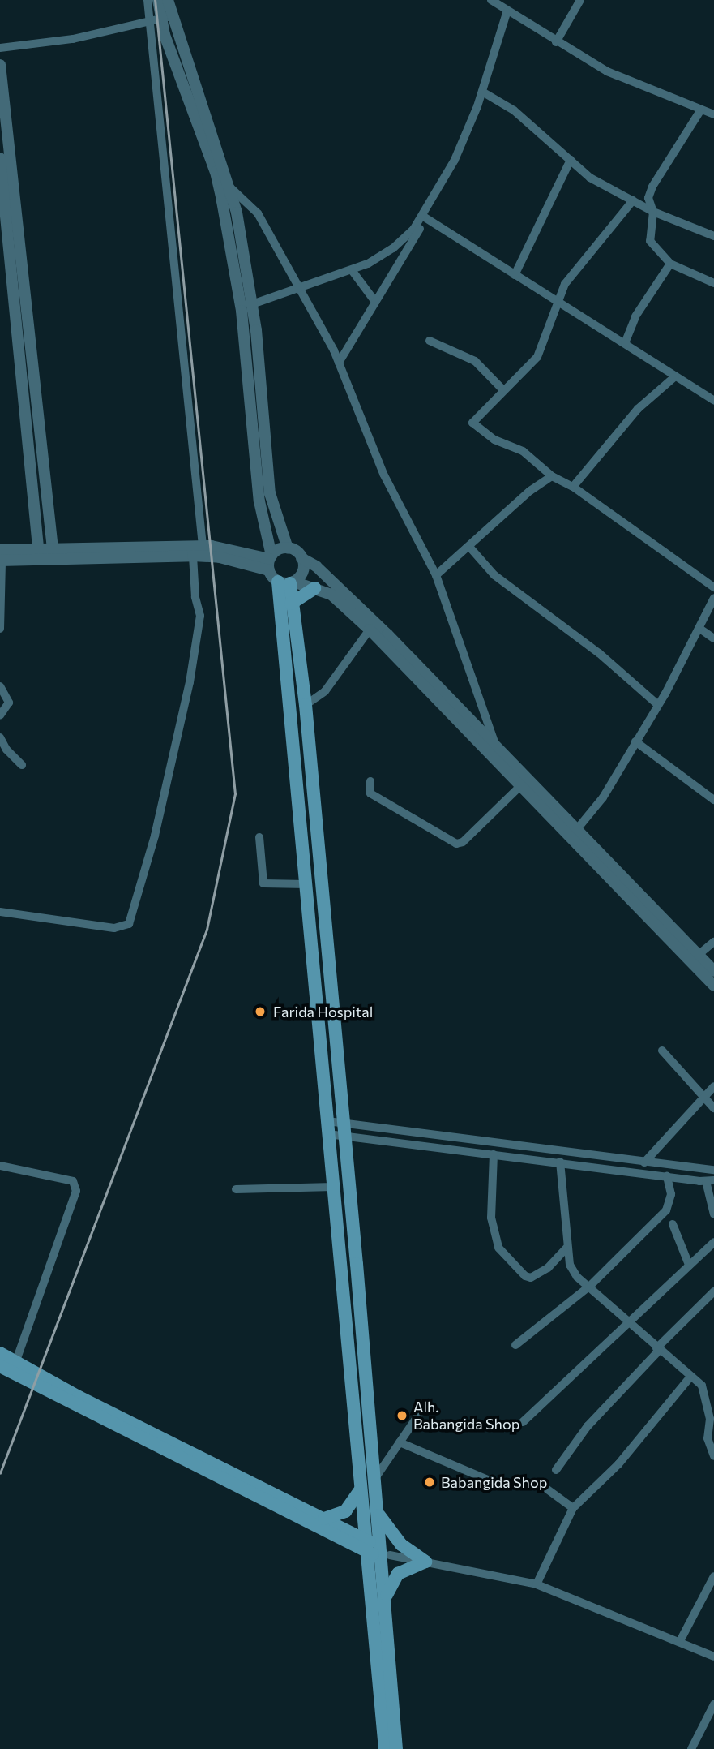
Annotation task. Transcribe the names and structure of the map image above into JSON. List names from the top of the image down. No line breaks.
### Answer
{"places":["Farida Hospital","Alh. Babangida Shop","Babangida Shop"]}
